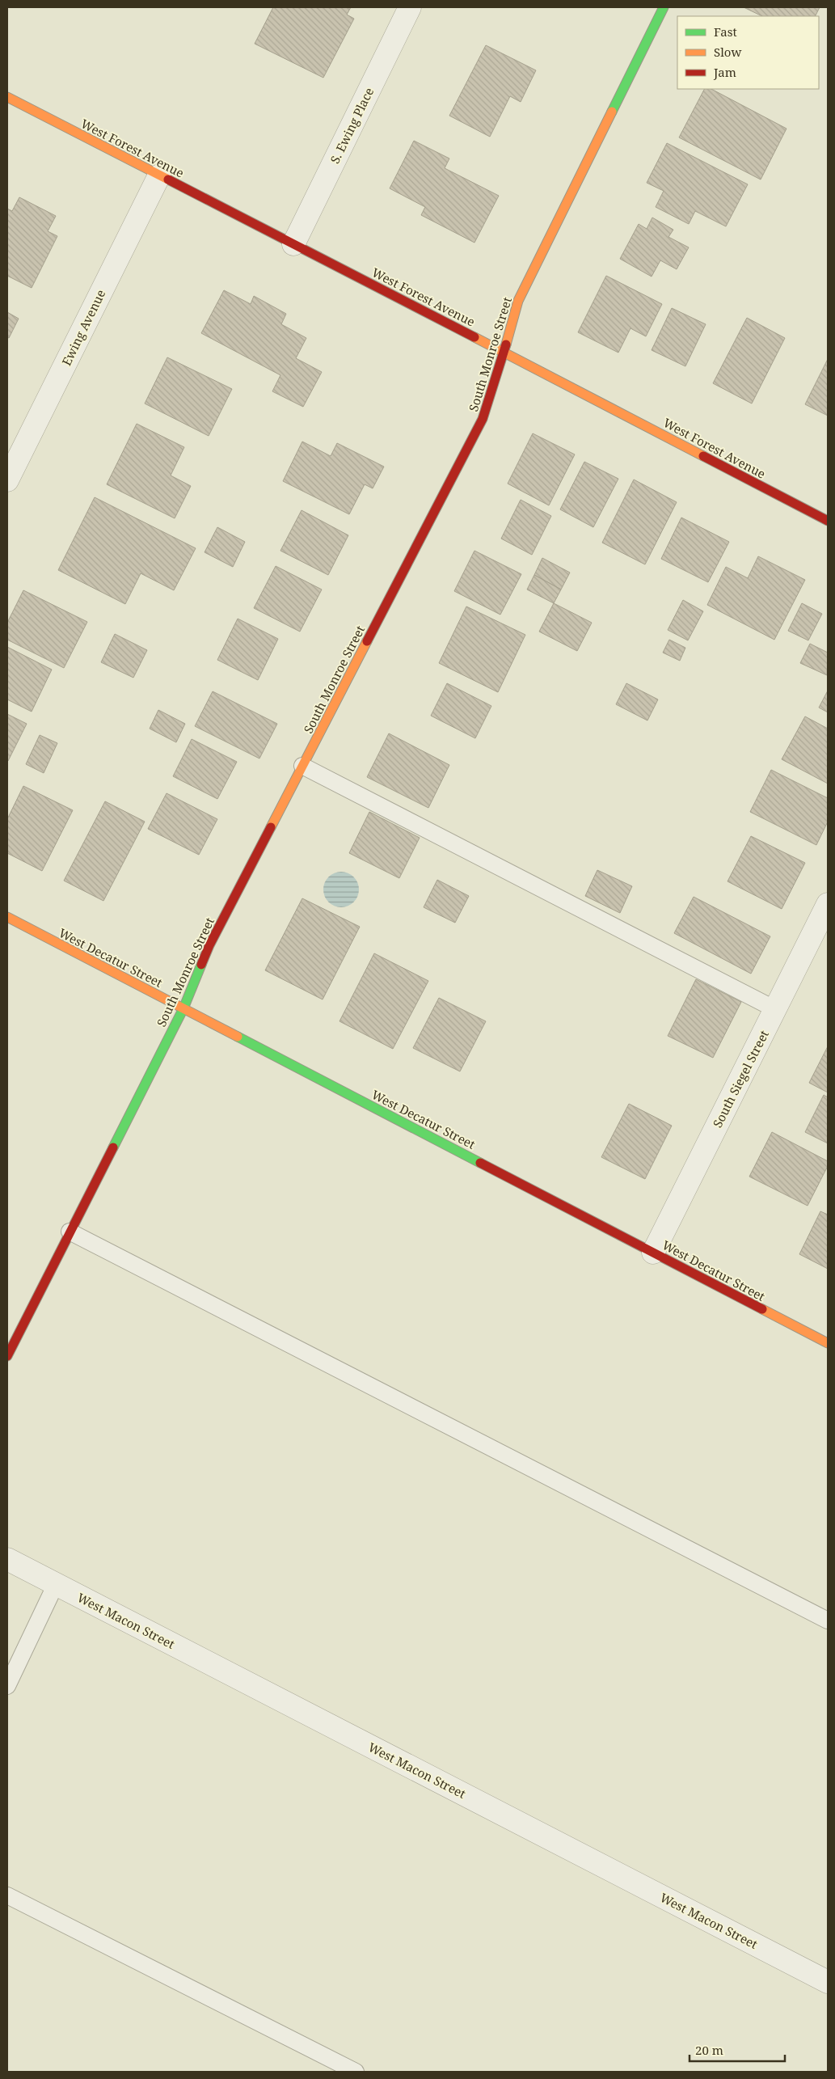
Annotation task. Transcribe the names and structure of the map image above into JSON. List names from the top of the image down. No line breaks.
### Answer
{"streets":{"street":["S. Ewing Place","West Forest Avenue","Ewing Avenue","South Monroe Street","West Decatur Street","South Siegel Street","West Macon Street"]},"crossings":[["S. Ewing Place","West Forest Avenue"],["West Forest Avenue","Ewing Avenue"],["West Forest Avenue","South Monroe Street"],["South Monroe Street","West Decatur Street"],["West Decatur Street","South Siegel Street"]],"legend":["Fast","Slow","Jam"],"scale_bar":"20 m"}
